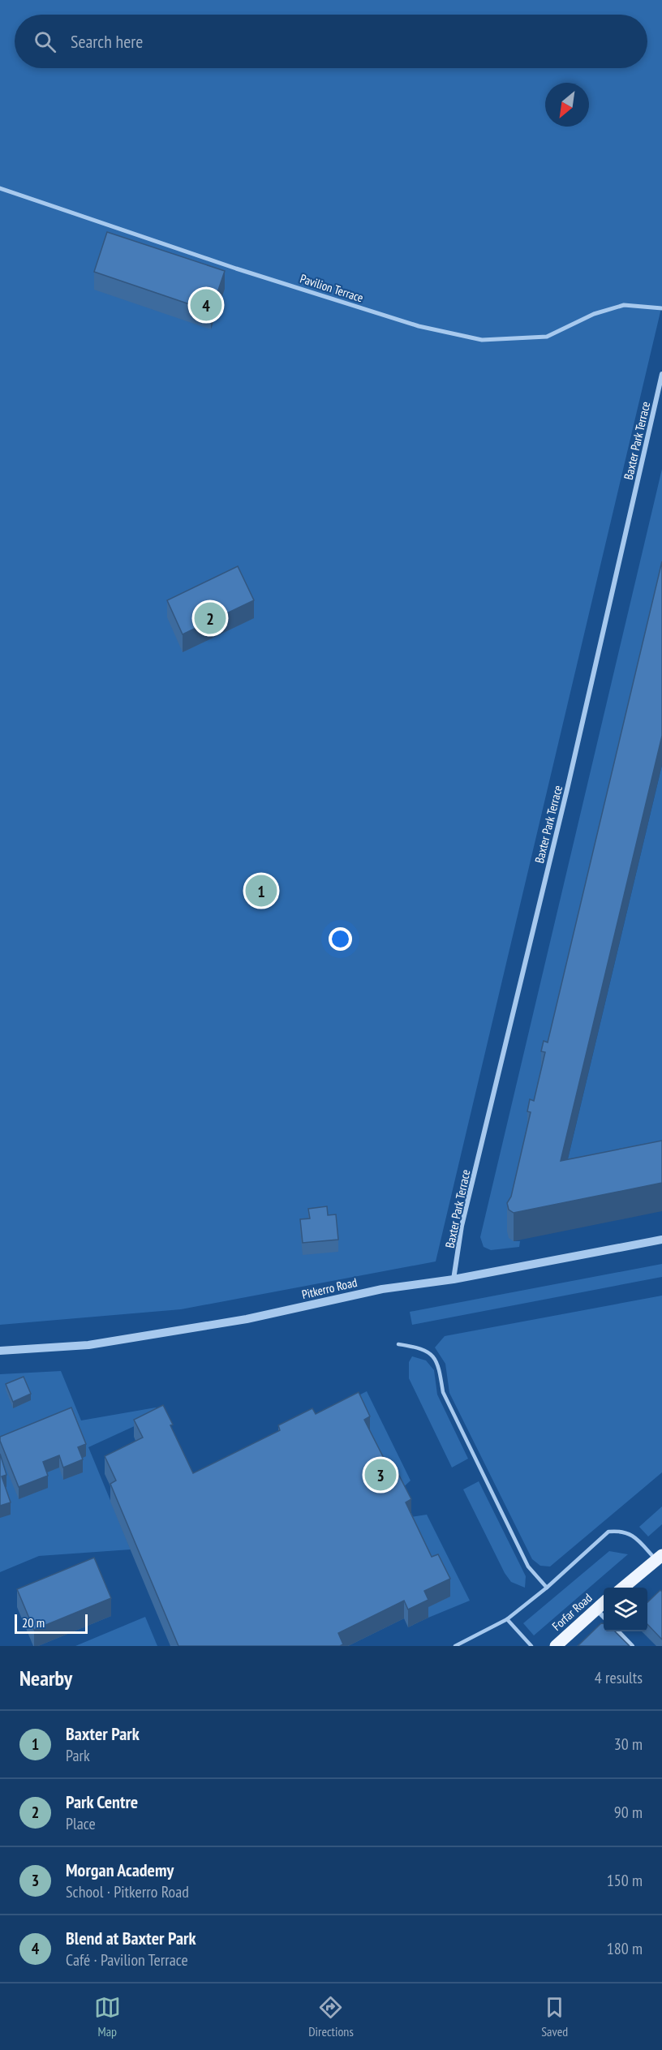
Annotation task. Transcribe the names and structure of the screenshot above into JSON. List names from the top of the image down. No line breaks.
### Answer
{"streets":{"main road":["Forfar Road"],"street":["Pavilion Terrace","Baxter Park Terrace","Pitkerro Road"]},"crossings":[["Baxter Park Terrace","Pitkerro Road"]],"scale_bar":"20 m","north":"bottom left","page":{"search":"Search here","pins":["4","2","1","3"],"scale":"20 m","heading":["Nearby","4 results"],"list":[{"mark":"1","name":"Baxter Park","note":"Park","value":"30 m"},{"mark":"2","name":"Park Centre","note":"Place","value":"90 m"},{"mark":"3","name":"Morgan Academy","note":"School · Pitkerro Road","value":"150 m"},{"mark":"4","name":"Blend at Baxter Park","note":"Café · Pavilion Terrace","value":"180 m"}],"nav":["Map","Directions","Saved"]}}
